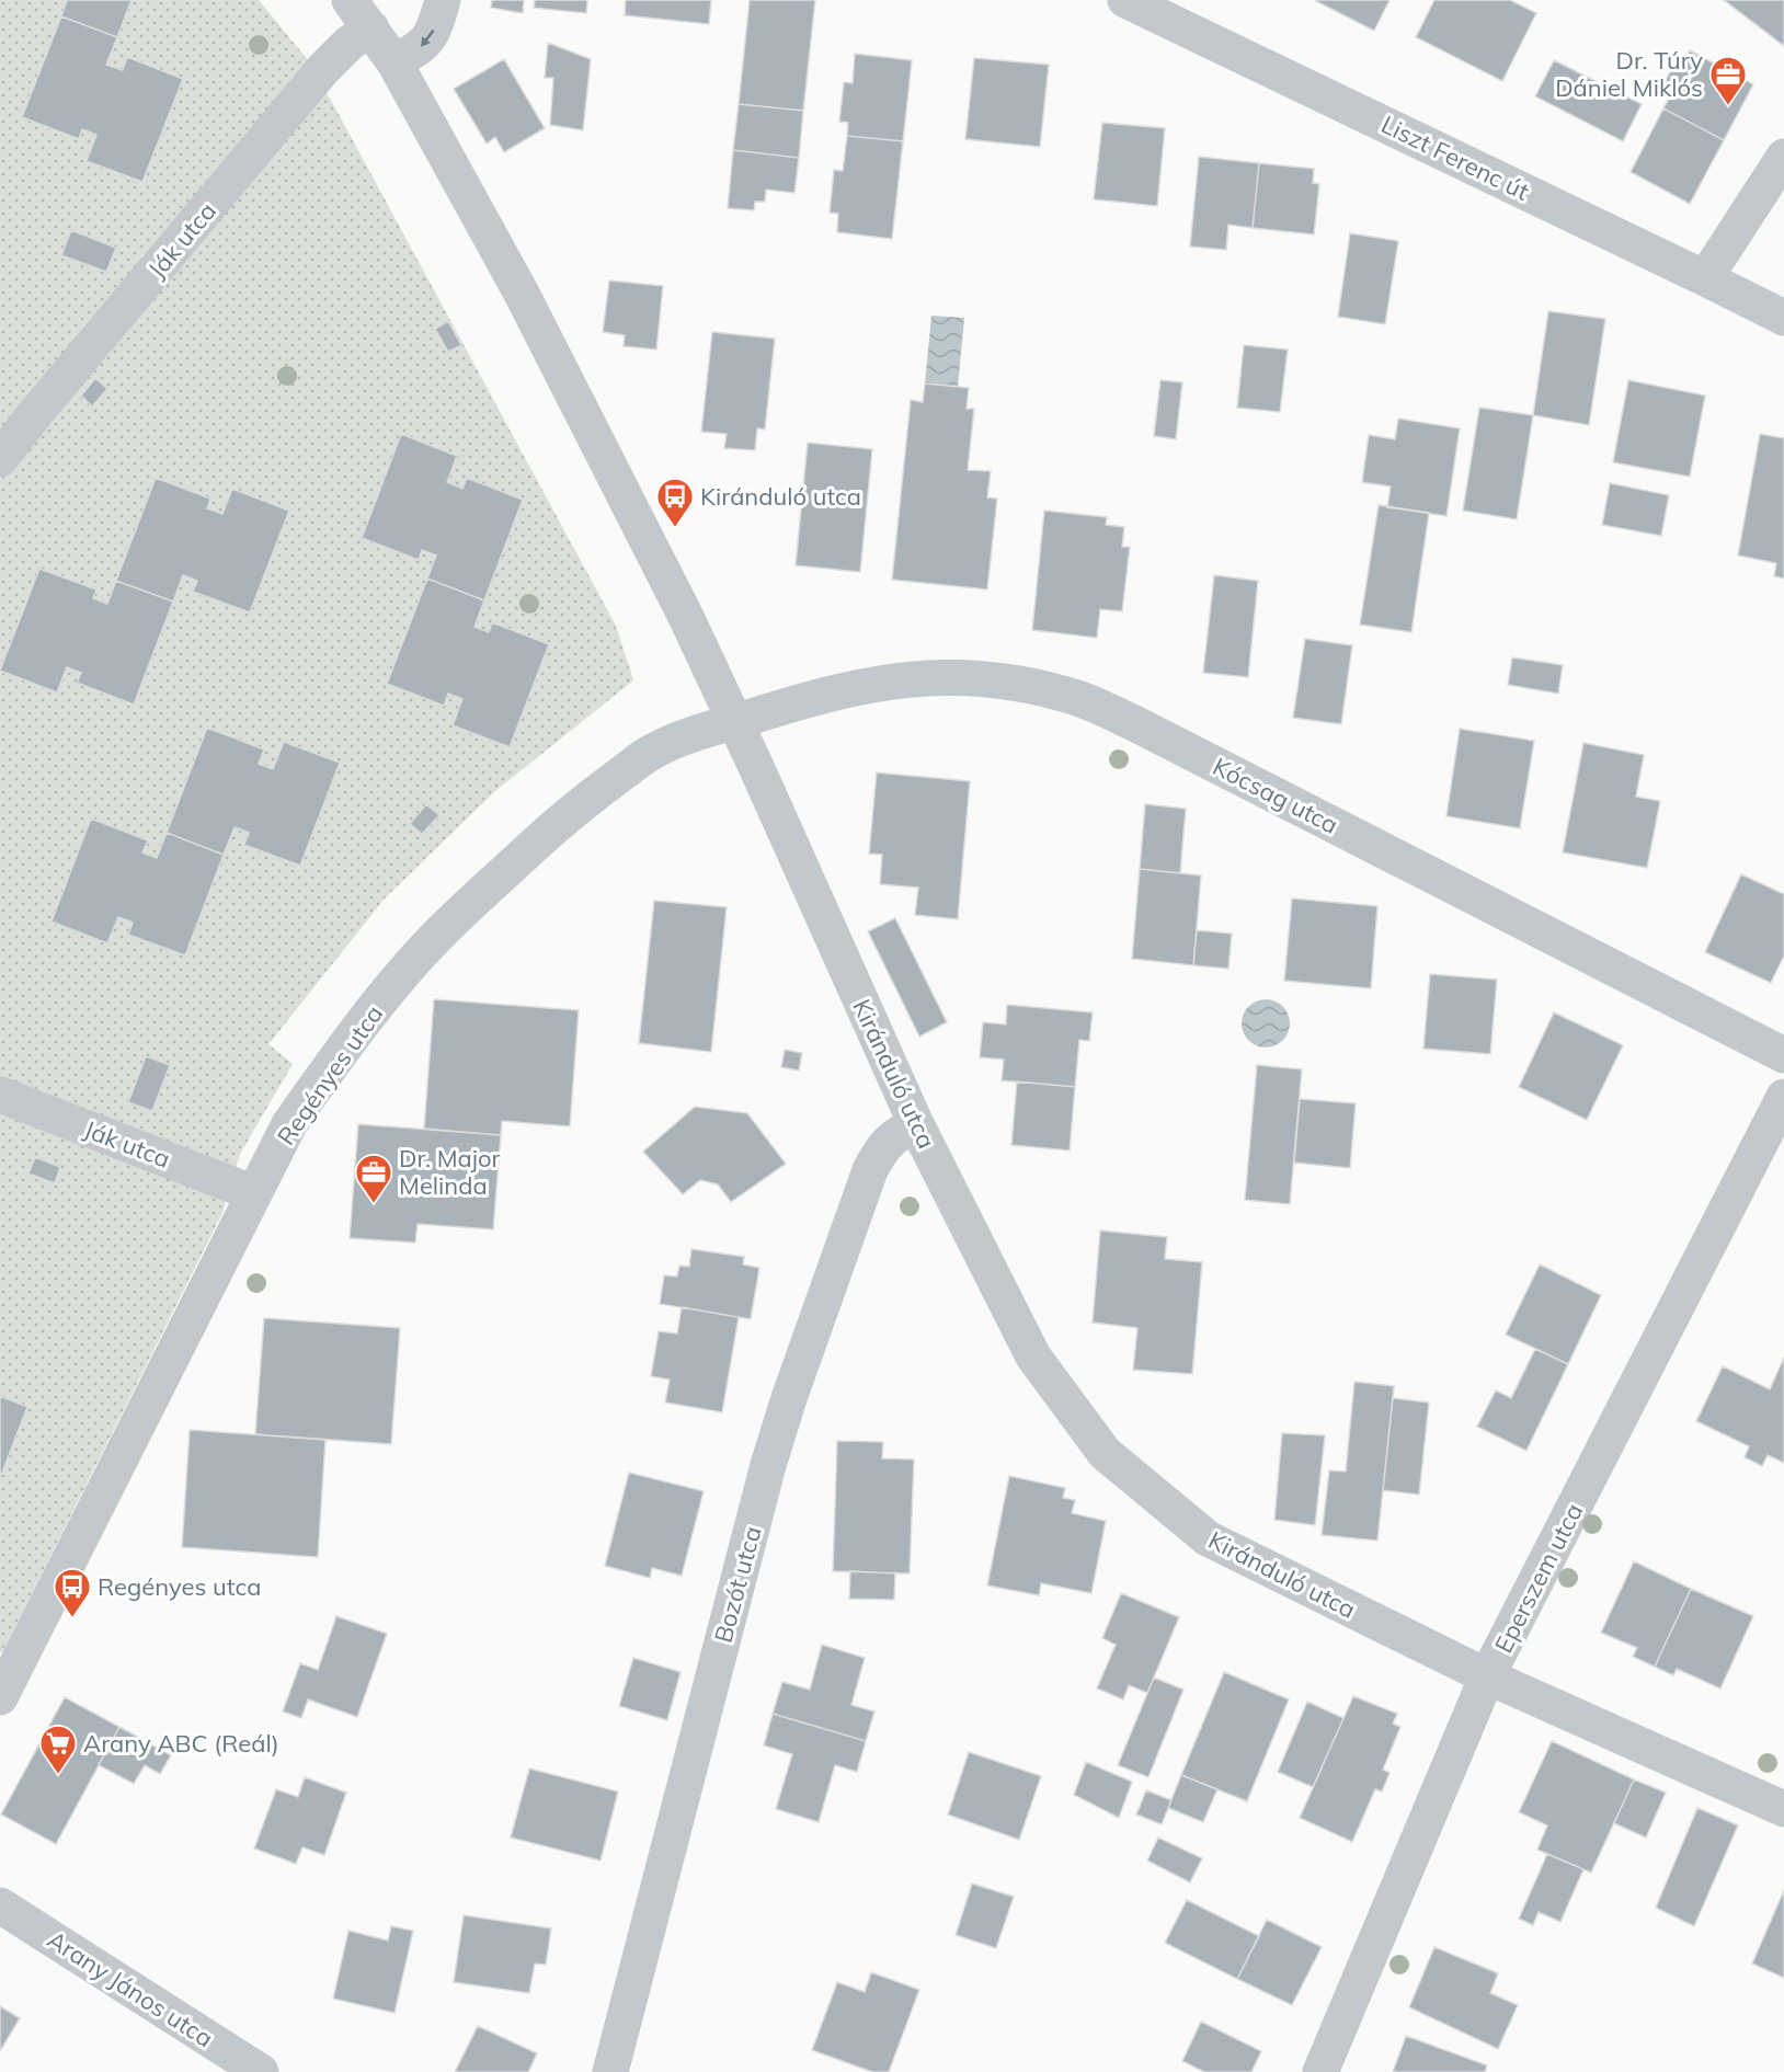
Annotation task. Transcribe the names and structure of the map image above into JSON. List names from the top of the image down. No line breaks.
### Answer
{"streets":{"street":["Liszt Ferenc út","Ják utca","Kócsag utca","Kiránduló utca","Regényes utca","Eperszem utca","Bozót utca","Arany János utca"]},"crossings":[["Ják utca","Kiránduló utca"],["Ják utca","Regényes utca"],["Kócsag utca","Kiránduló utca"],["Kócsag utca","Regényes utca"],["Kiránduló utca","Regényes utca"],["Kiránduló utca","Eperszem utca"],["Kiránduló utca","Bozót utca"]],"places":{"office":["Dr. Túry Dániel Miklós","Dr. Major Melinda"],"bus stop":["Kiránduló utca","Regényes utca"],"supermarket":["Arany ABC (Reál)"]}}
